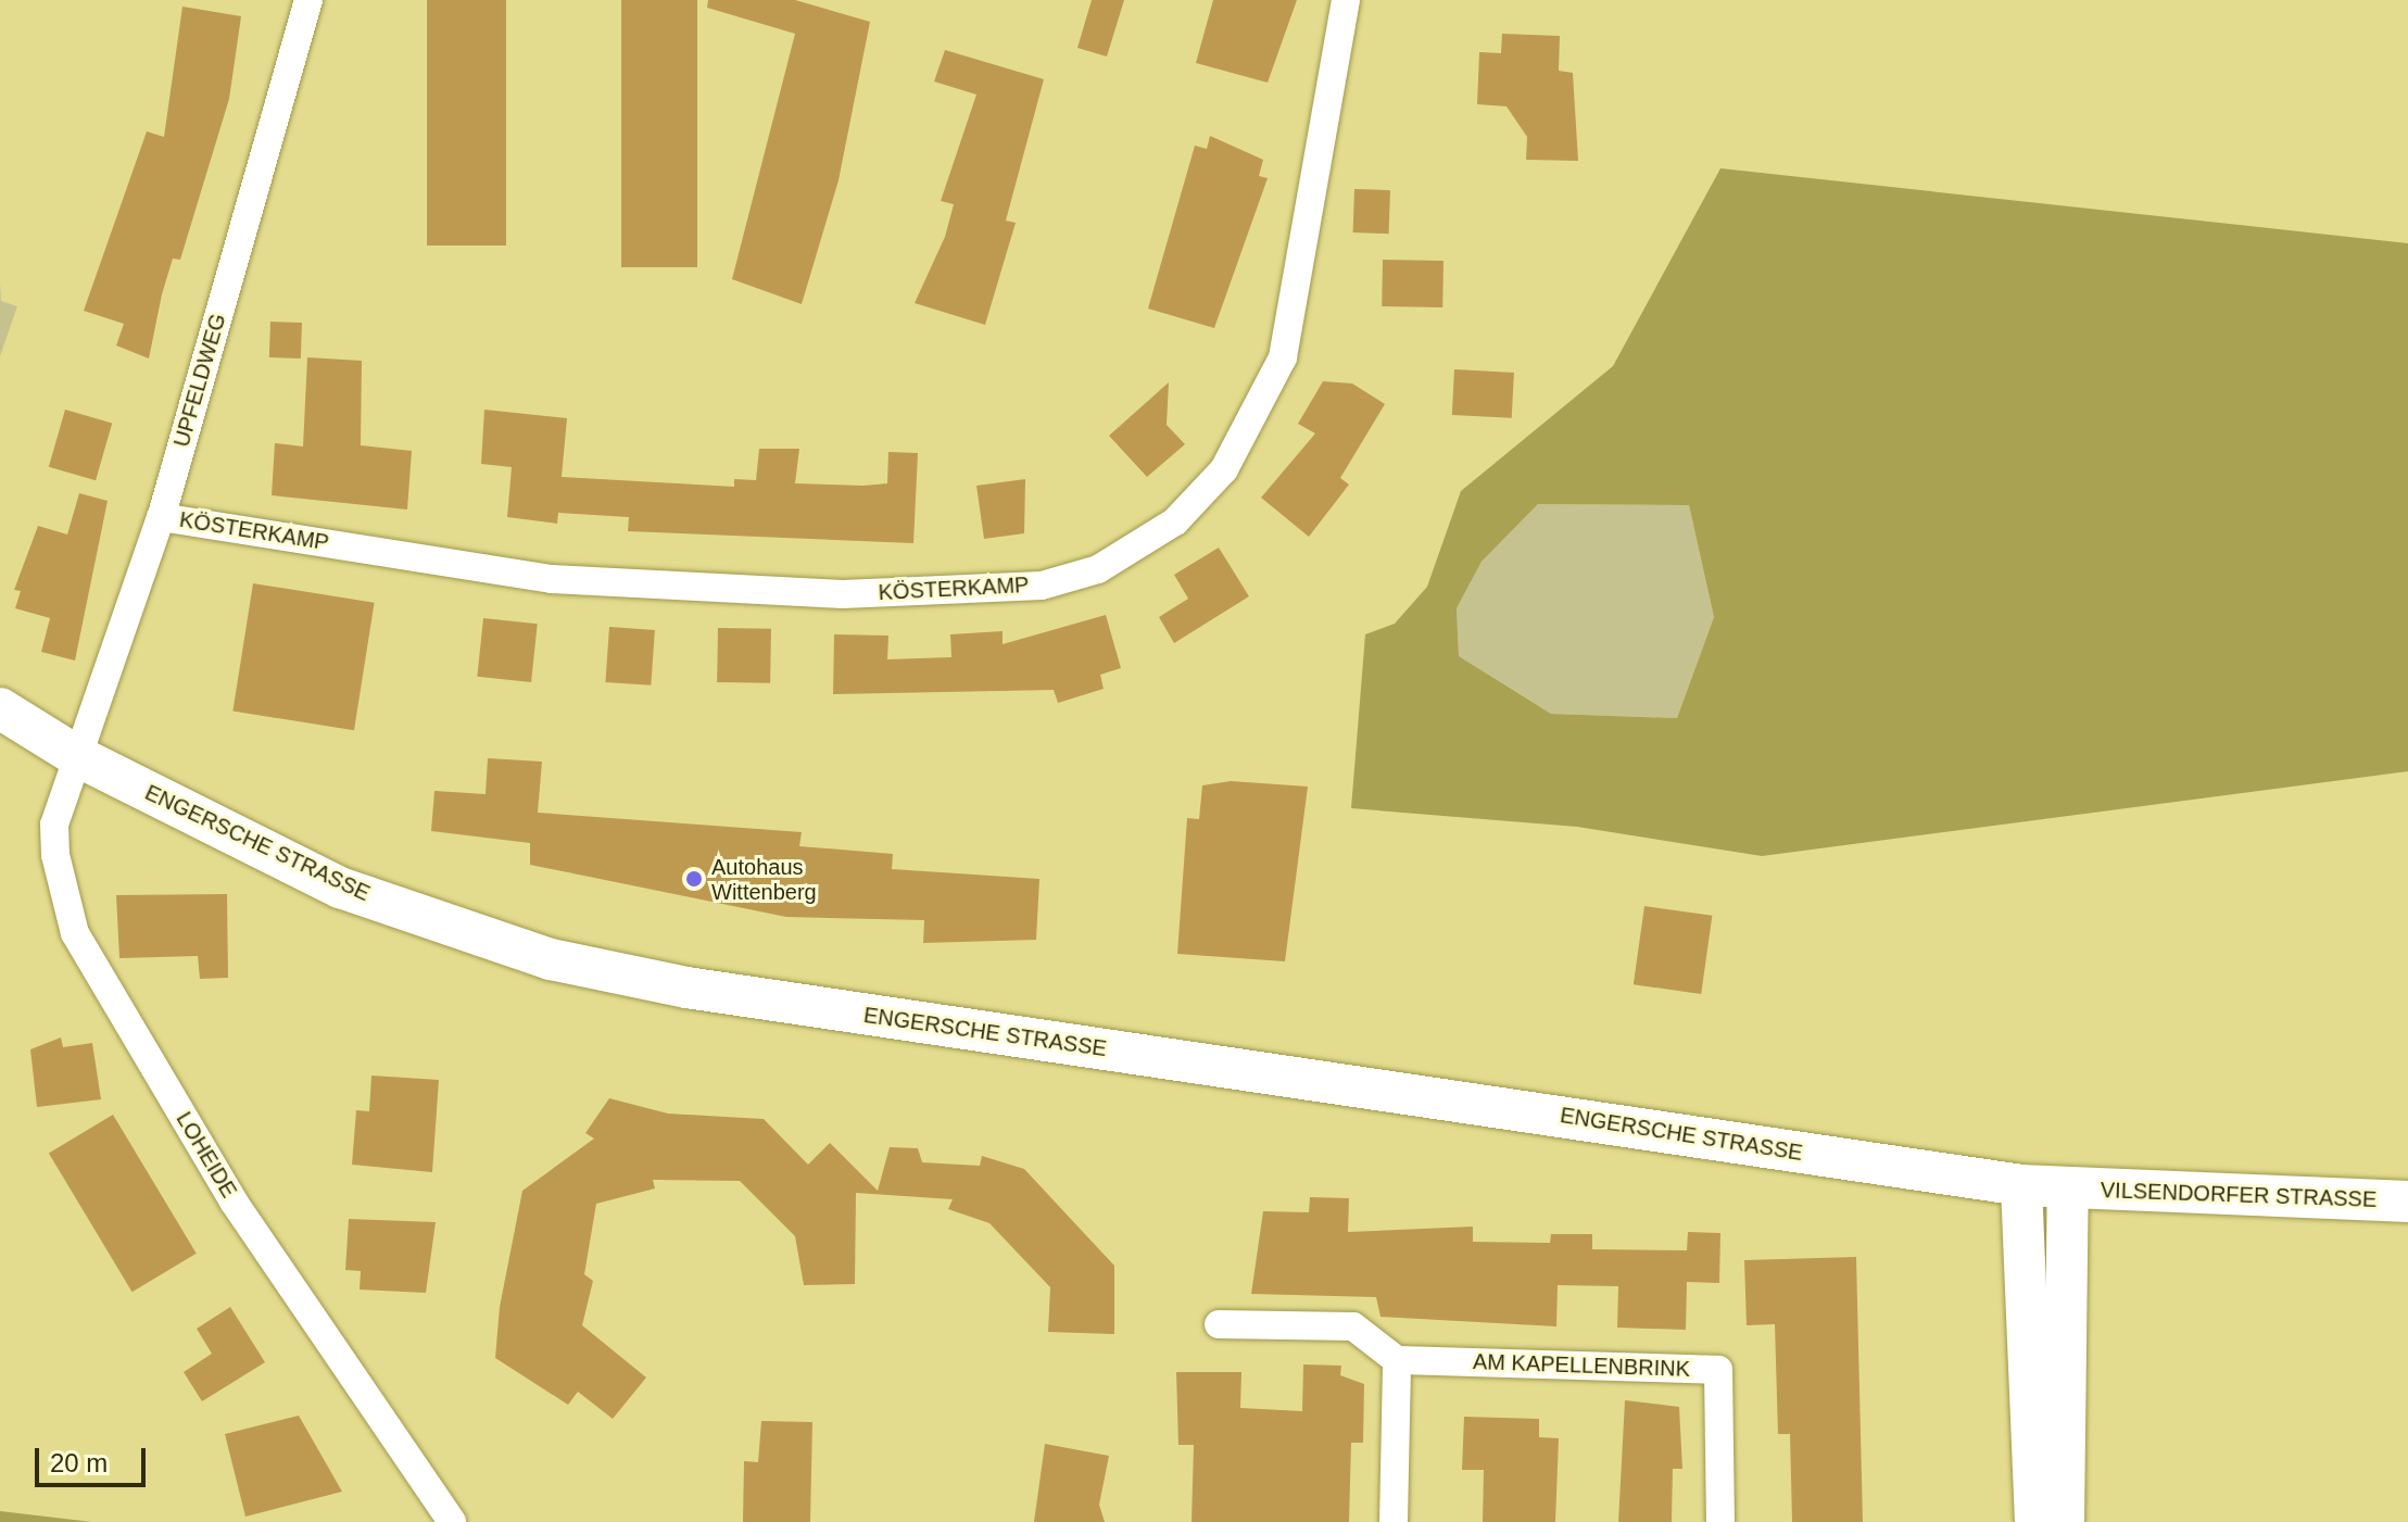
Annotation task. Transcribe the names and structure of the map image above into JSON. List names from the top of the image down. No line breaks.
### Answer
{"streets":{"main road":["ENGERSCHE STRASSE","VILSENDORFER STRASSE"],"street":["UPFELDWEG","KÖSTERKAMP","LOHEIDE","AM KAPELLENBRINK"]},"crossings":[["UPFELDWEG","KÖSTERKAMP"],["UPFELDWEG","ENGERSCHE STRASSE"],["UPFELDWEG","LOHEIDE"],["ENGERSCHE STRASSE","LOHEIDE"],["ENGERSCHE STRASSE","VILSENDORFER STRASSE"]],"places":["Autohaus Wittenberg"],"scale_bar":"20 m"}
